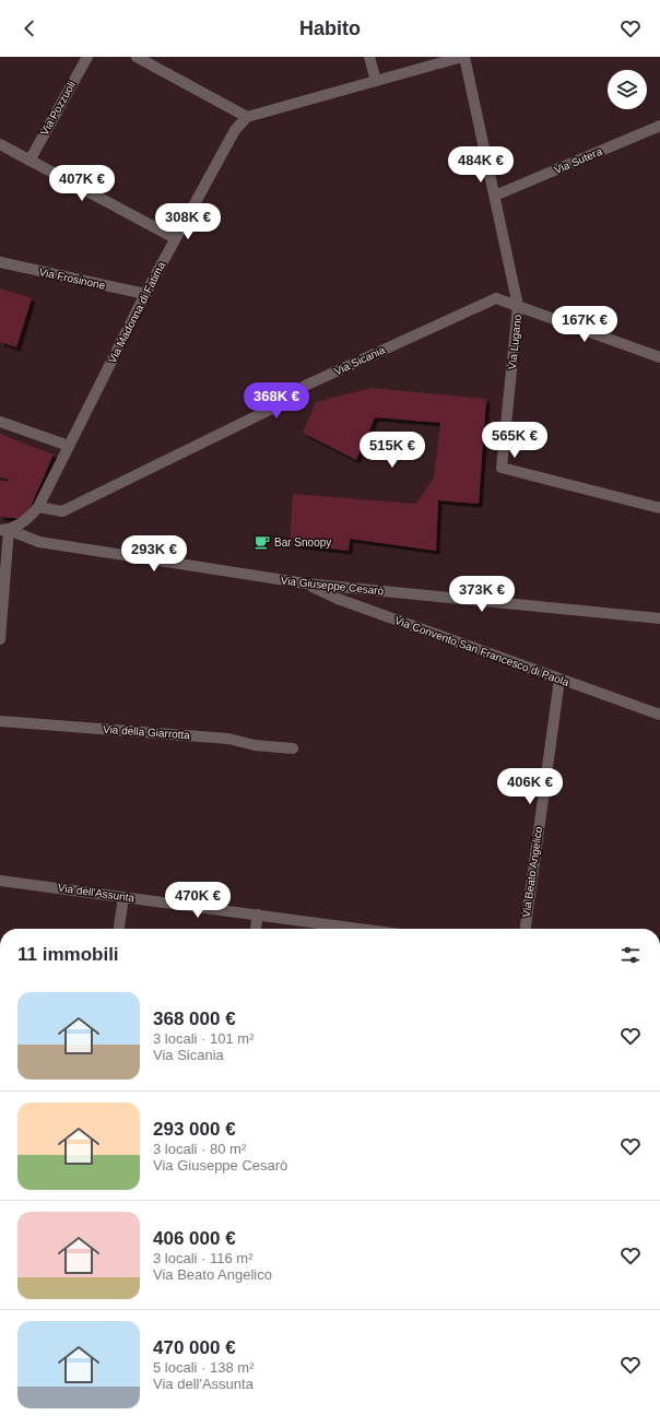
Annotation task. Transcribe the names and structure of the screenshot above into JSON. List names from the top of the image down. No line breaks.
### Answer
{"streets":{"street":["Via Pozzuoli","Via Sutera","Via Frosinone","Via Madonna di Fatima","Via Lugano","Via Sicania","Via Giuseppe Cesarò","Via Convento San Francesco di Paola","Via della Giarrotta","Via Beato Angelico","Via dell'Assunta"]},"crossings":[["Via Sutera","Via Lugano"],["Via Frosinone","Via Madonna di Fatima"],["Via Madonna di Fatima","Via Sicania"],["Via Madonna di Fatima","Via Giuseppe Cesarò"],["Via Lugano","Via Sicania"],["Via Giuseppe Cesarò","Via Convento San Francesco di Paola"],["Via Convento San Francesco di Paola","Via Beato Angelico"]],"places":{"cafe":["Bar Snoopy"]},"page":{"header":"Habito","price":["484K €","407K €","308K €","167K €","368K €","565K €","515K €","293K €","373K €","406K €","470K €"],"heading":"11 immobili","list":[{"name":"368 000 €","note":"3 locali · 101 m² · Via Sicania"},{"name":"293 000 €","note":"3 locali · 80 m² · Via Giuseppe Cesarò"},{"name":"406 000 €","note":"3 locali · 116 m² · Via Beato Angelico"},{"name":"470 000 €","note":"5 locali · 138 m² · Via dell'Assunta"}]}}
